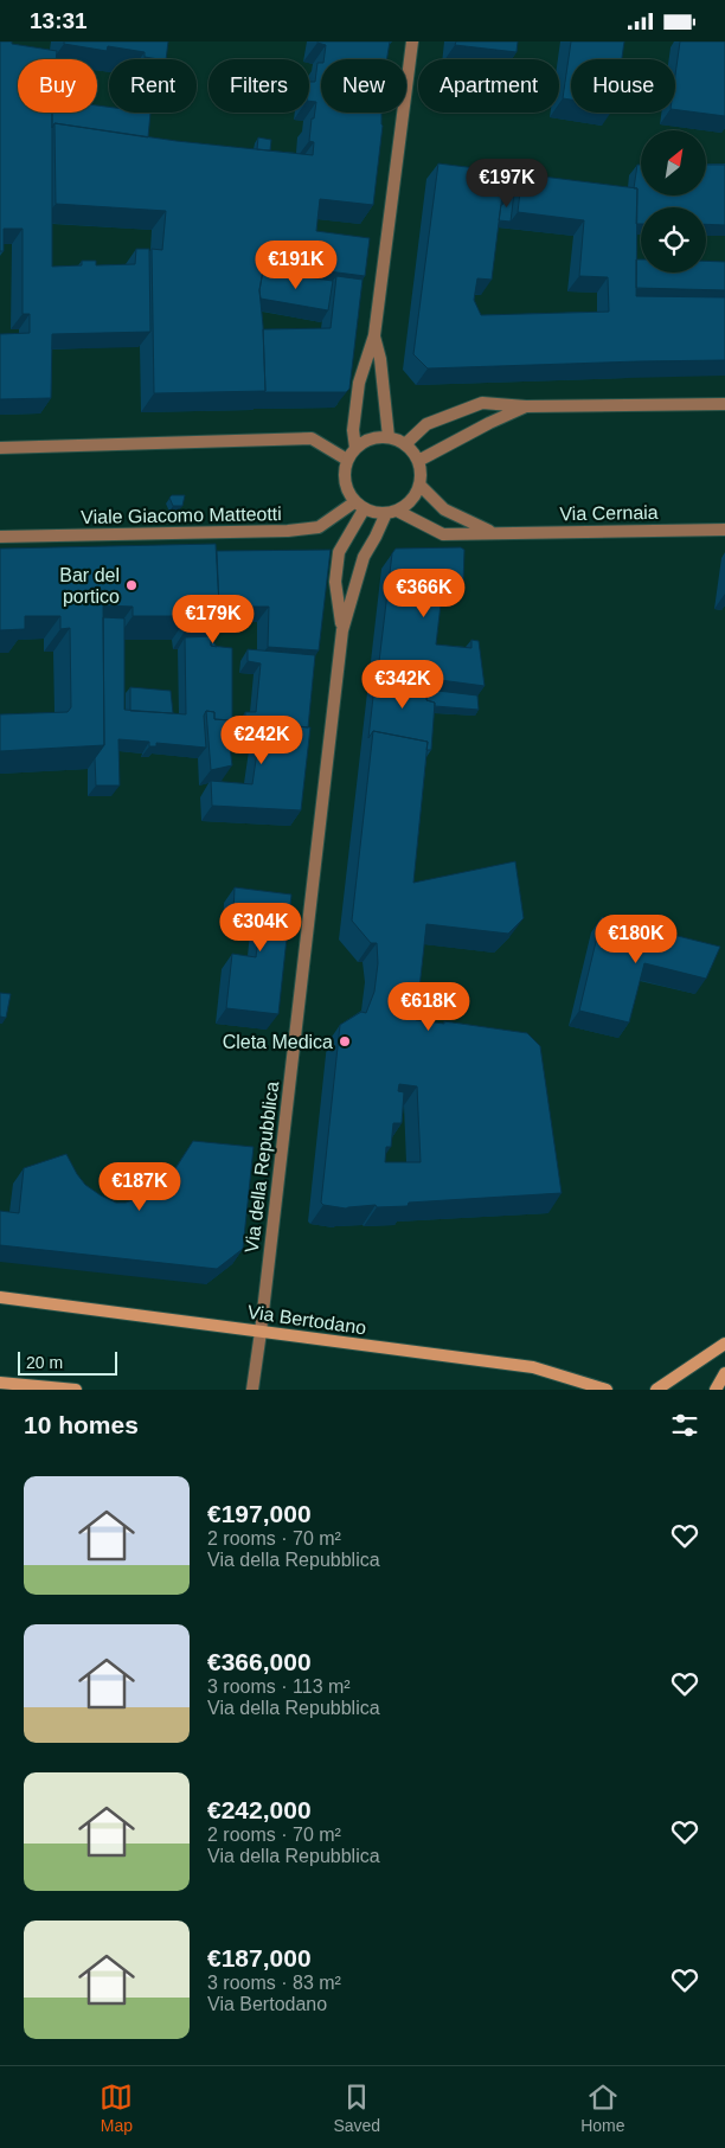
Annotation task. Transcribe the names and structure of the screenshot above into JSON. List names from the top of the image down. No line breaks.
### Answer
{"streets":{"main road":["Via Bertodano"],"street":["Via Cernaia","Viale Giacomo Matteotti","Via della Repubblica"]},"crossings":[["Via Cernaia","Viale Giacomo Matteotti"],["Via Cernaia","Via della Repubblica"],["Viale Giacomo Matteotti","Via della Repubblica"],["Via della Repubblica","Via Bertodano"]],"places":["Bar del portico","Cleta Medica"],"scale_bar":"20 m","north":"top right","page":{"status":"13:31","chip":["Buy","Rent","Filters","New","Apartment","House"],"price":["€197K","€191K","€366K","€179K","€342K","€242K","€304K","€180K","€618K","€187K"],"scale":"20 m","heading":"10 homes","list":[{"name":"€197,000","note":"2 rooms · 70 m² · Via della Repubblica"},{"name":"€366,000","note":"3 rooms · 113 m² · Via della Repubblica"},{"name":"€242,000","note":"2 rooms · 70 m² · Via della Repubblica"},{"name":"€187,000","note":"3 rooms · 83 m² · Via Bertodano"}],"tabs":["Map","Saved","Home"]}}
